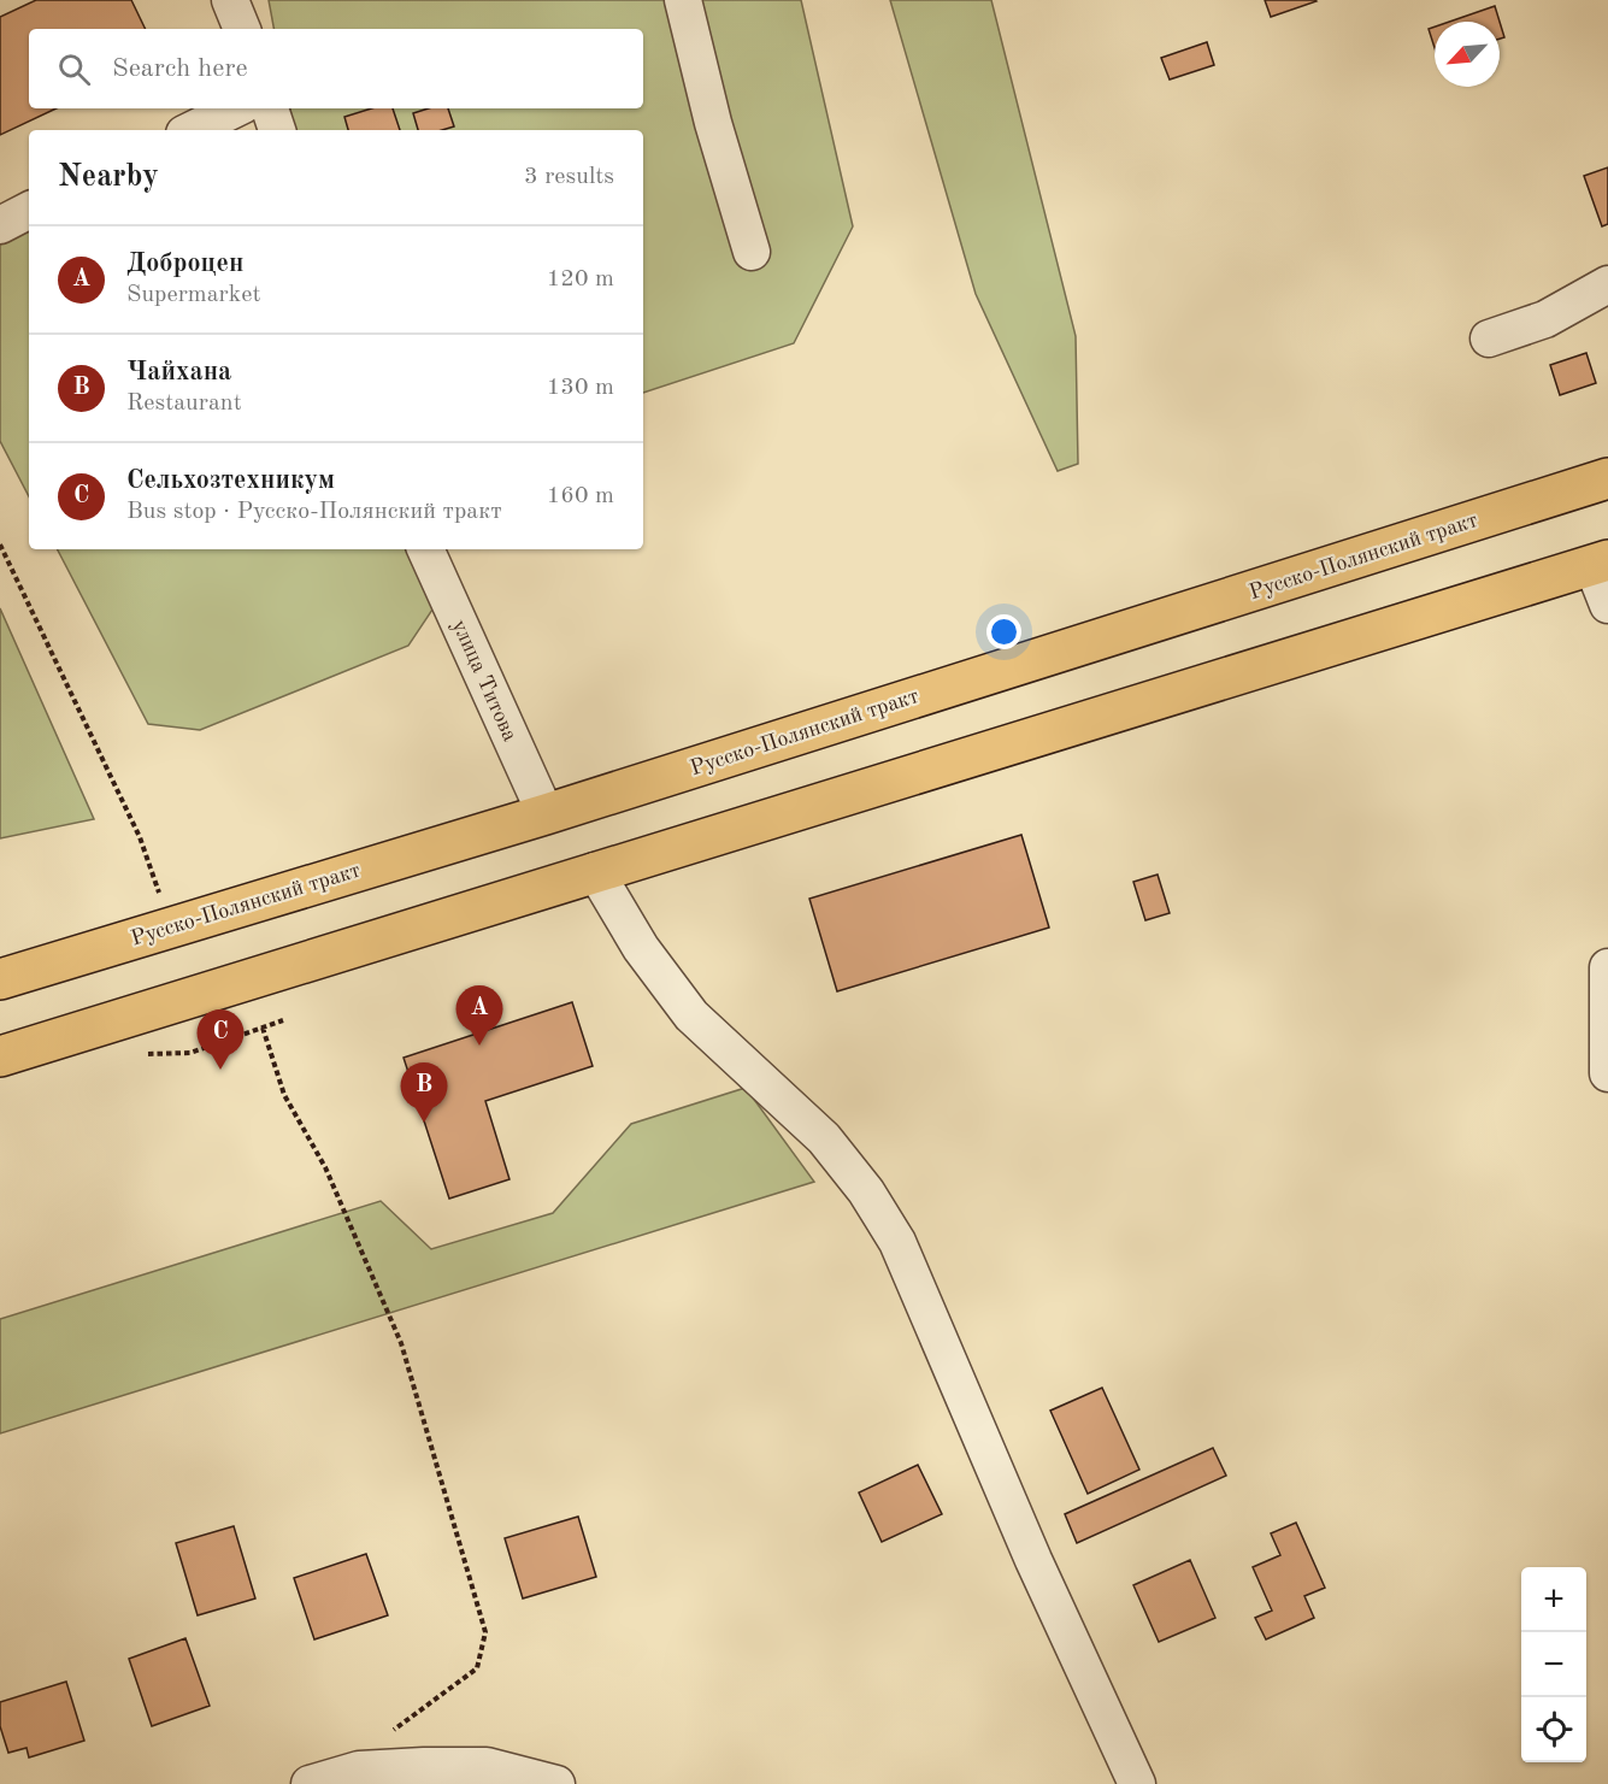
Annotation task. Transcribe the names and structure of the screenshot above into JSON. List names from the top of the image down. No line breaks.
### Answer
{"streets":{"main road":["Русско-Полянский тракт"],"street":["улица Титова"]},"crossings":[["Русско-Полянский тракт","улица Титова"]],"north":"bottom left","page":{"search":"Search here","heading":["Nearby","3 results"],"list":[{"mark":"A","name":"Доброцен","note":"Supermarket","value":"120 m"},{"mark":"B","name":"Чайхана","note":"Restaurant","value":"130 m"},{"mark":"C","name":"Сельхозтехникум","note":"Bus stop · Русско-Полянский тракт","value":"160 m"}],"pins":["A","C","B"],"map_buttons":["+","−"]}}
